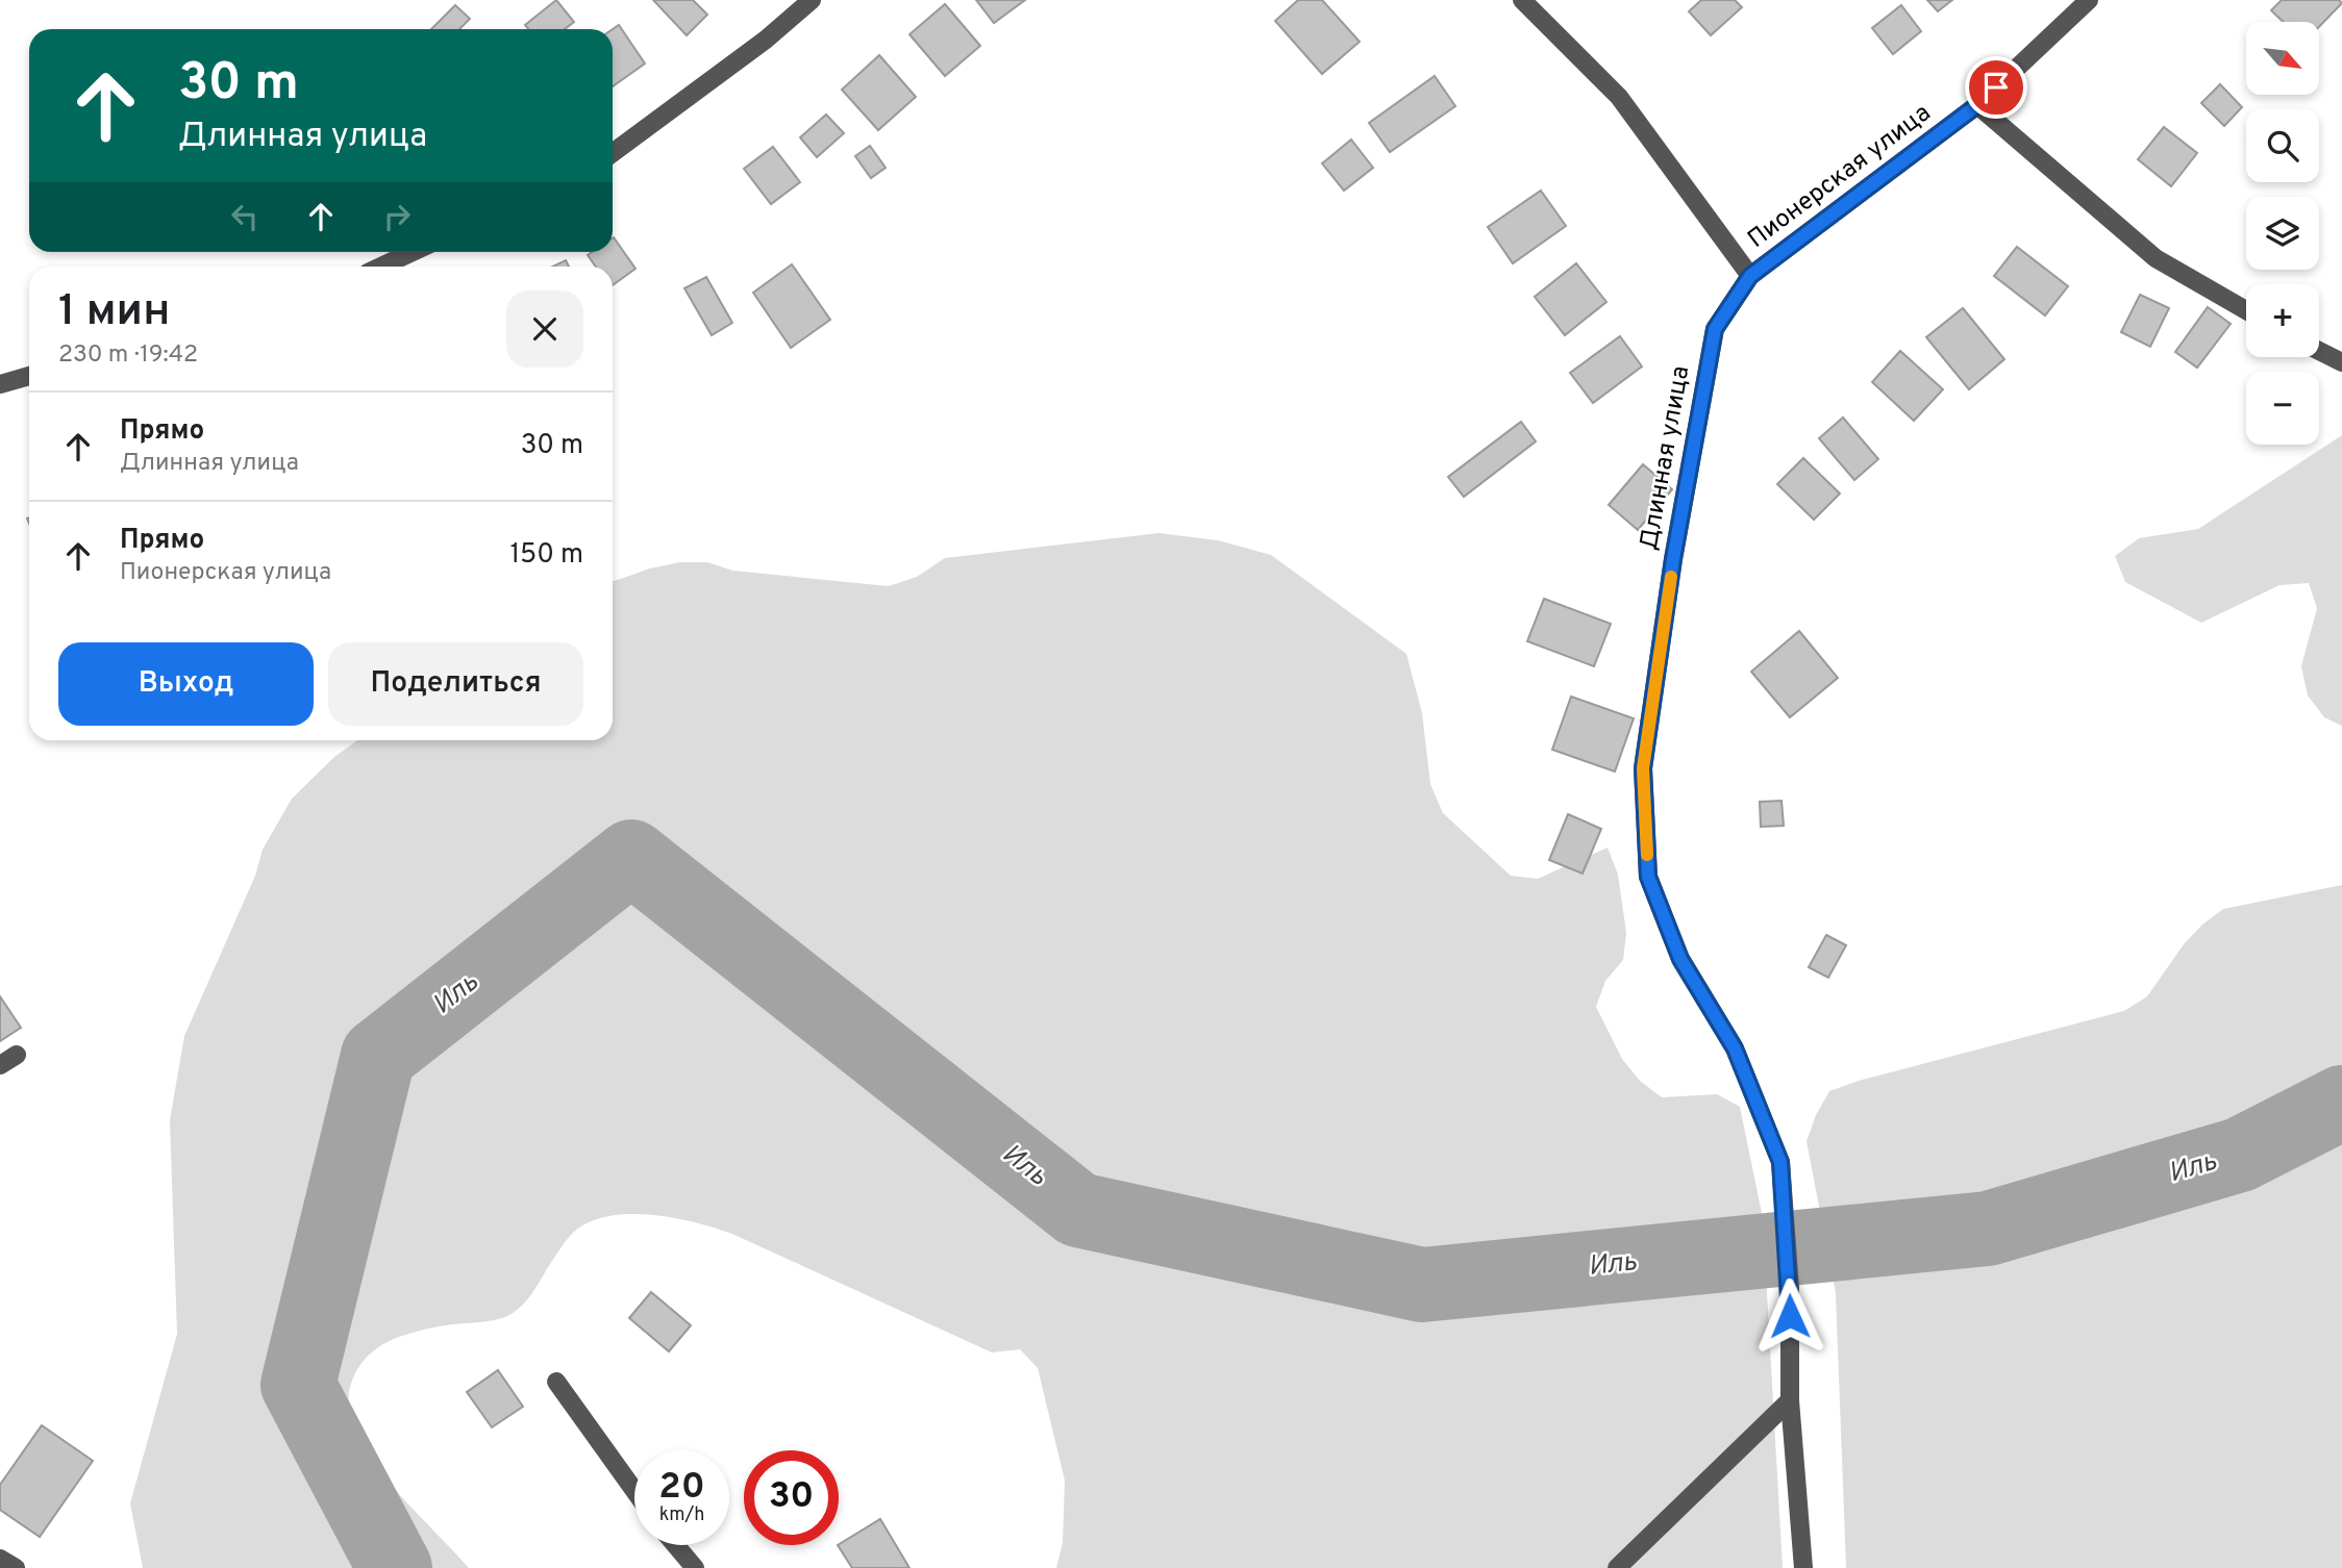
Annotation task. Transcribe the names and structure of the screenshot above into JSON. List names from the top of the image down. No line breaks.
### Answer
{"streets":{"street":["Пионерская улица","Длинная улица"]},"crossings":[["Пионерская улица","Длинная улица"]],"water":["Иль"],"north":"bottom right","page":{"map_buttons":["+","−"],"turn":["30 m","Длинная улица"],"heading":["1 мин","230 m · 19:42"],"list":[{"name":"Прямо","note":"Длинная улица","value":"30 m"},{"name":"Прямо","note":"Пионерская улица","value":"150 m"}],"buttons":["Выход","Поделиться"],"speed":"20 km/h","limit":"30"}}
